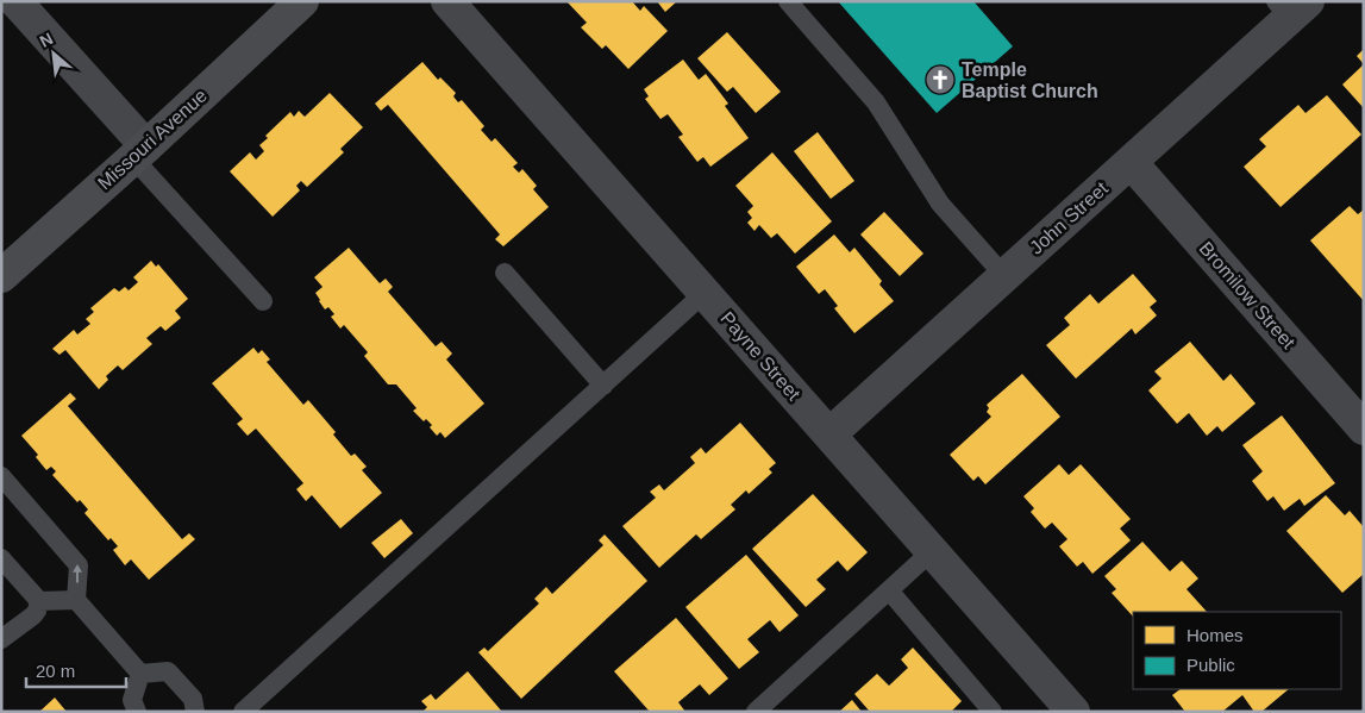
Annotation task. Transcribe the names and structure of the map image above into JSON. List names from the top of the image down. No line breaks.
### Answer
{"streets":{"main road":["Missouri Avenue"],"street":["John Street","Bromilow Street","Payne Street"]},"crossings":[["John Street","Bromilow Street"],["John Street","Payne Street"]],"places":{"church":["Temple Baptist Church"]},"legend":["Homes","Public"],"scale_bar":"20 m","north":"top left"}
